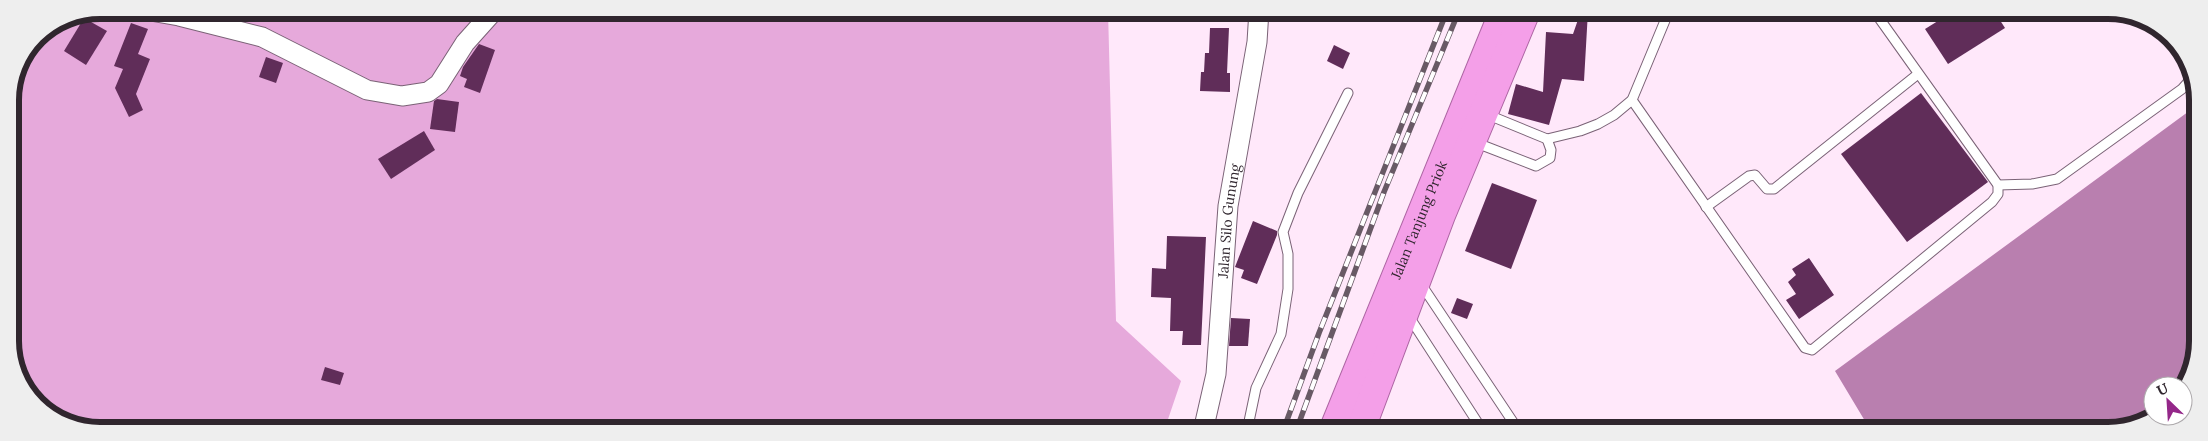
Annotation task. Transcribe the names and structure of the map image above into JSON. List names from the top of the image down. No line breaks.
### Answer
{"streets":{"highway":["Jalan Tanjung Priok"],"street":["Jalan Silo Gunung"]},"north":"top left"}
